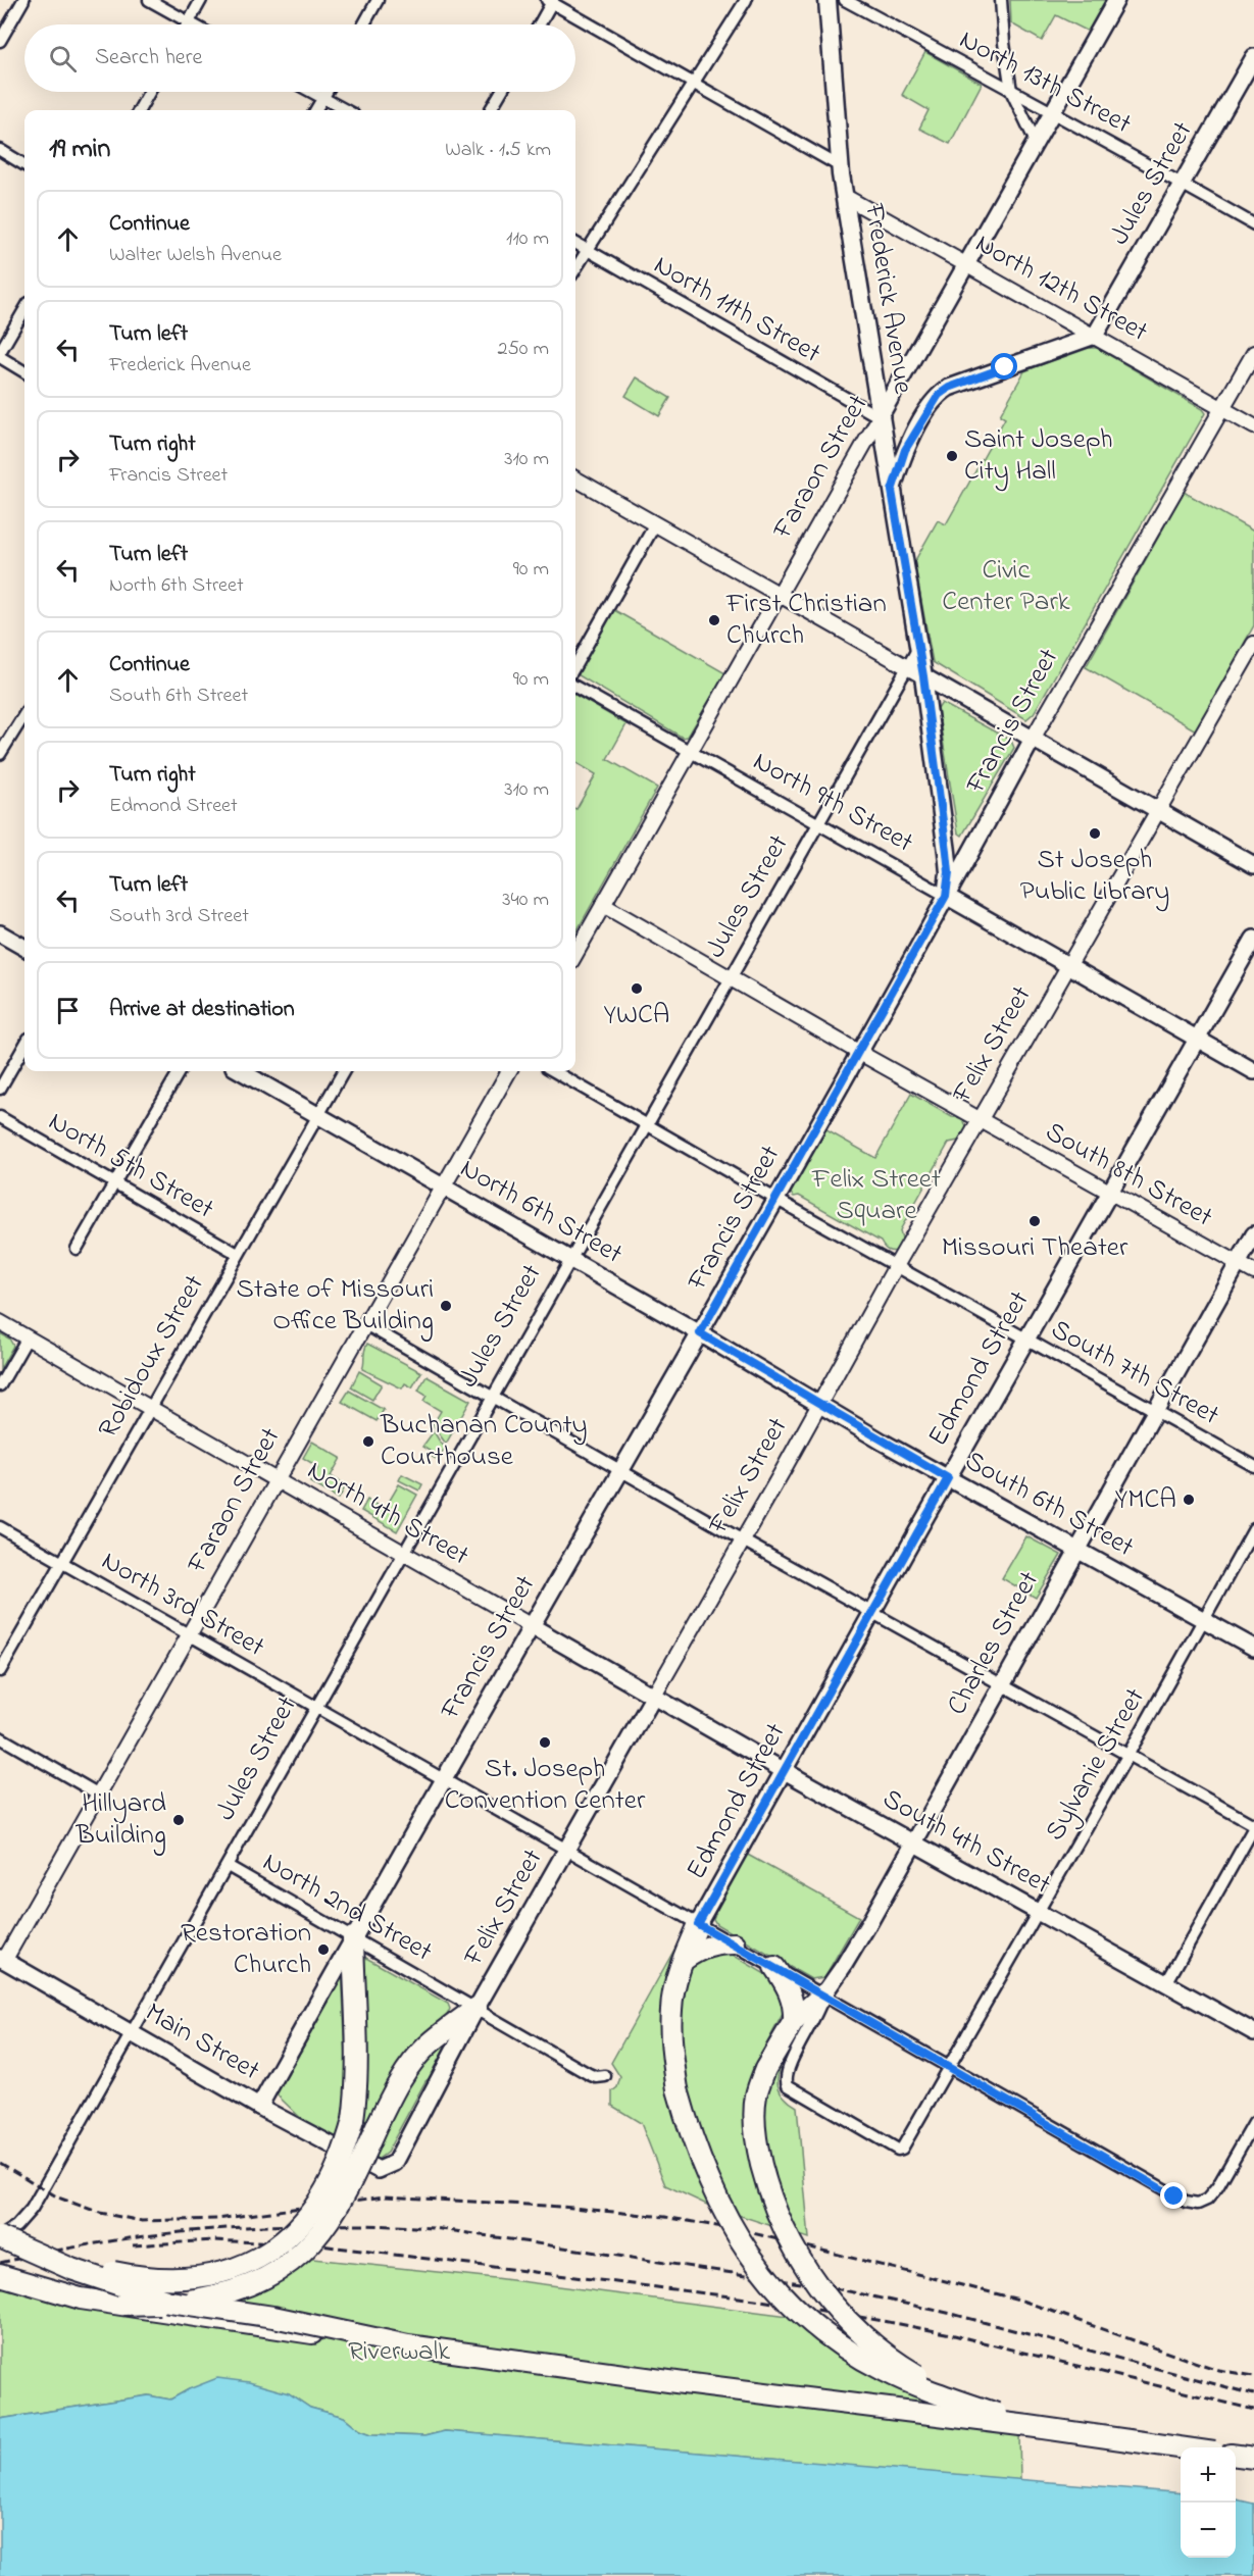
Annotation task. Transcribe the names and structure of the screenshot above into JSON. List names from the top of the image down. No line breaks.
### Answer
{"streets":{"main road":["Jules Street","Frederick Avenue","Faraon Street","Francis Street","North 9th Street","Felix Street","North 6th Street","Edmond Street","South 6th Street","North 4th Street","Charles Street","South 4th Street","Main Street"],"street":["North 13th Street","North 12th Street","North 11th Street","North 5th Street","South 8th Street","Robidoux Street","South 7th Street","North 3rd Street","Sylvanie Street","North 2nd Street"]},"crossings":[["North 13th Street","Jules Street"],["North 13th Street","Faraon Street"],["Jules Street","North 12th Street"],["Jules Street","Frederick Avenue"],["Jules Street","North 9th Street"],["Jules Street","South 8th Street"],["Jules Street","North 6th Street"],["Jules Street","South 7th Street"],["Jules Street","North 4th Street"],["Jules Street","North 3rd Street"],["Jules Street","North 2nd Street"],["Jules Street","Main Street"],["North 12th Street","Frederick Avenue"],["North 12th Street","Faraon Street"],["North 12th Street","Francis Street"],["Frederick Avenue","North 11th Street"],["Frederick Avenue","Faraon Street"],["Frederick Avenue","Francis Street"],["Frederick Avenue","North 9th Street"],["North 11th Street","Faraon Street"],["Faraon Street","North 9th Street"],["Faraon Street","South 8th Street"],["Faraon Street","North 6th Street"],["Faraon Street","North 4th Street"],["Faraon Street","North 3rd Street"],["Faraon Street","Main Street"],["Francis Street","North 9th Street"],["Francis Street","South 8th Street"],["Francis Street","North 6th Street"],["Francis Street","South 7th Street"],["Francis Street","North 4th Street"],["Francis Street","North 3rd Street"],["Francis Street","North 2nd Street"],["Francis Street","Main Street"],["North 9th Street","Felix Street"],["North 9th Street","Edmond Street"],["Felix Street","South 8th Street"],["Felix Street","North 6th Street"],["Felix Street","South 7th Street"],["Felix Street","South 6th Street"],["Felix Street","North 4th Street"],["Felix Street","North 3rd Street"],["Felix Street","South 4th Street"],["Felix Street","North 2nd Street"],["Felix Street","Main Street"],["North 5th Street","Robidoux Street"],["South 8th Street","Edmond Street"],["South 8th Street","Charles Street"],["North 6th Street","Robidoux Street"],["North 6th Street","South 6th Street"],["Robidoux Street","North 4th Street"],["Robidoux Street","North 3rd Street"],["Edmond Street","South 7th Street"],["Edmond Street","South 6th Street"],["Edmond Street","North 3rd Street"],["Edmond Street","South 4th Street"],["South 7th Street","Charles Street"],["South 6th Street","Charles Street"],["South 6th Street","Sylvanie Street"],["North 4th Street","South 4th Street"],["North 3rd Street","Charles Street"],["North 3rd Street","Sylvanie Street"],["Charles Street","Sylvanie Street"],["Charles Street","South 4th Street"],["Sylvanie Street","South 4th Street"]],"parks":["Civic Center Park","Felix Street Square","Riverwalk"],"places":["Saint Joseph City Hall","First Christian Church","St Joseph Public Library","YWCA","Missouri Theater","State of Missouri Office Building","Buchanan County Courthouse","YMCA","St. Joseph Convention Center","Hillyard Building","Restoration Church"],"page":{"search":"Search here","heading":["19 min","Walk · 1.5 km"],"list":[["Continue","Walter Welsh Avenue","110 m"],["Turn left","Frederick Avenue","250 m"],["Turn right","Francis Street","310 m"],["Turn left","North 6th Street","90 m"],["Continue","South 6th Street","90 m"],["Turn right","Edmond Street","310 m"],["Turn left","South 3rd Street","340 m"],"Arrive at destination"],"map_buttons":["+","−"]}}
